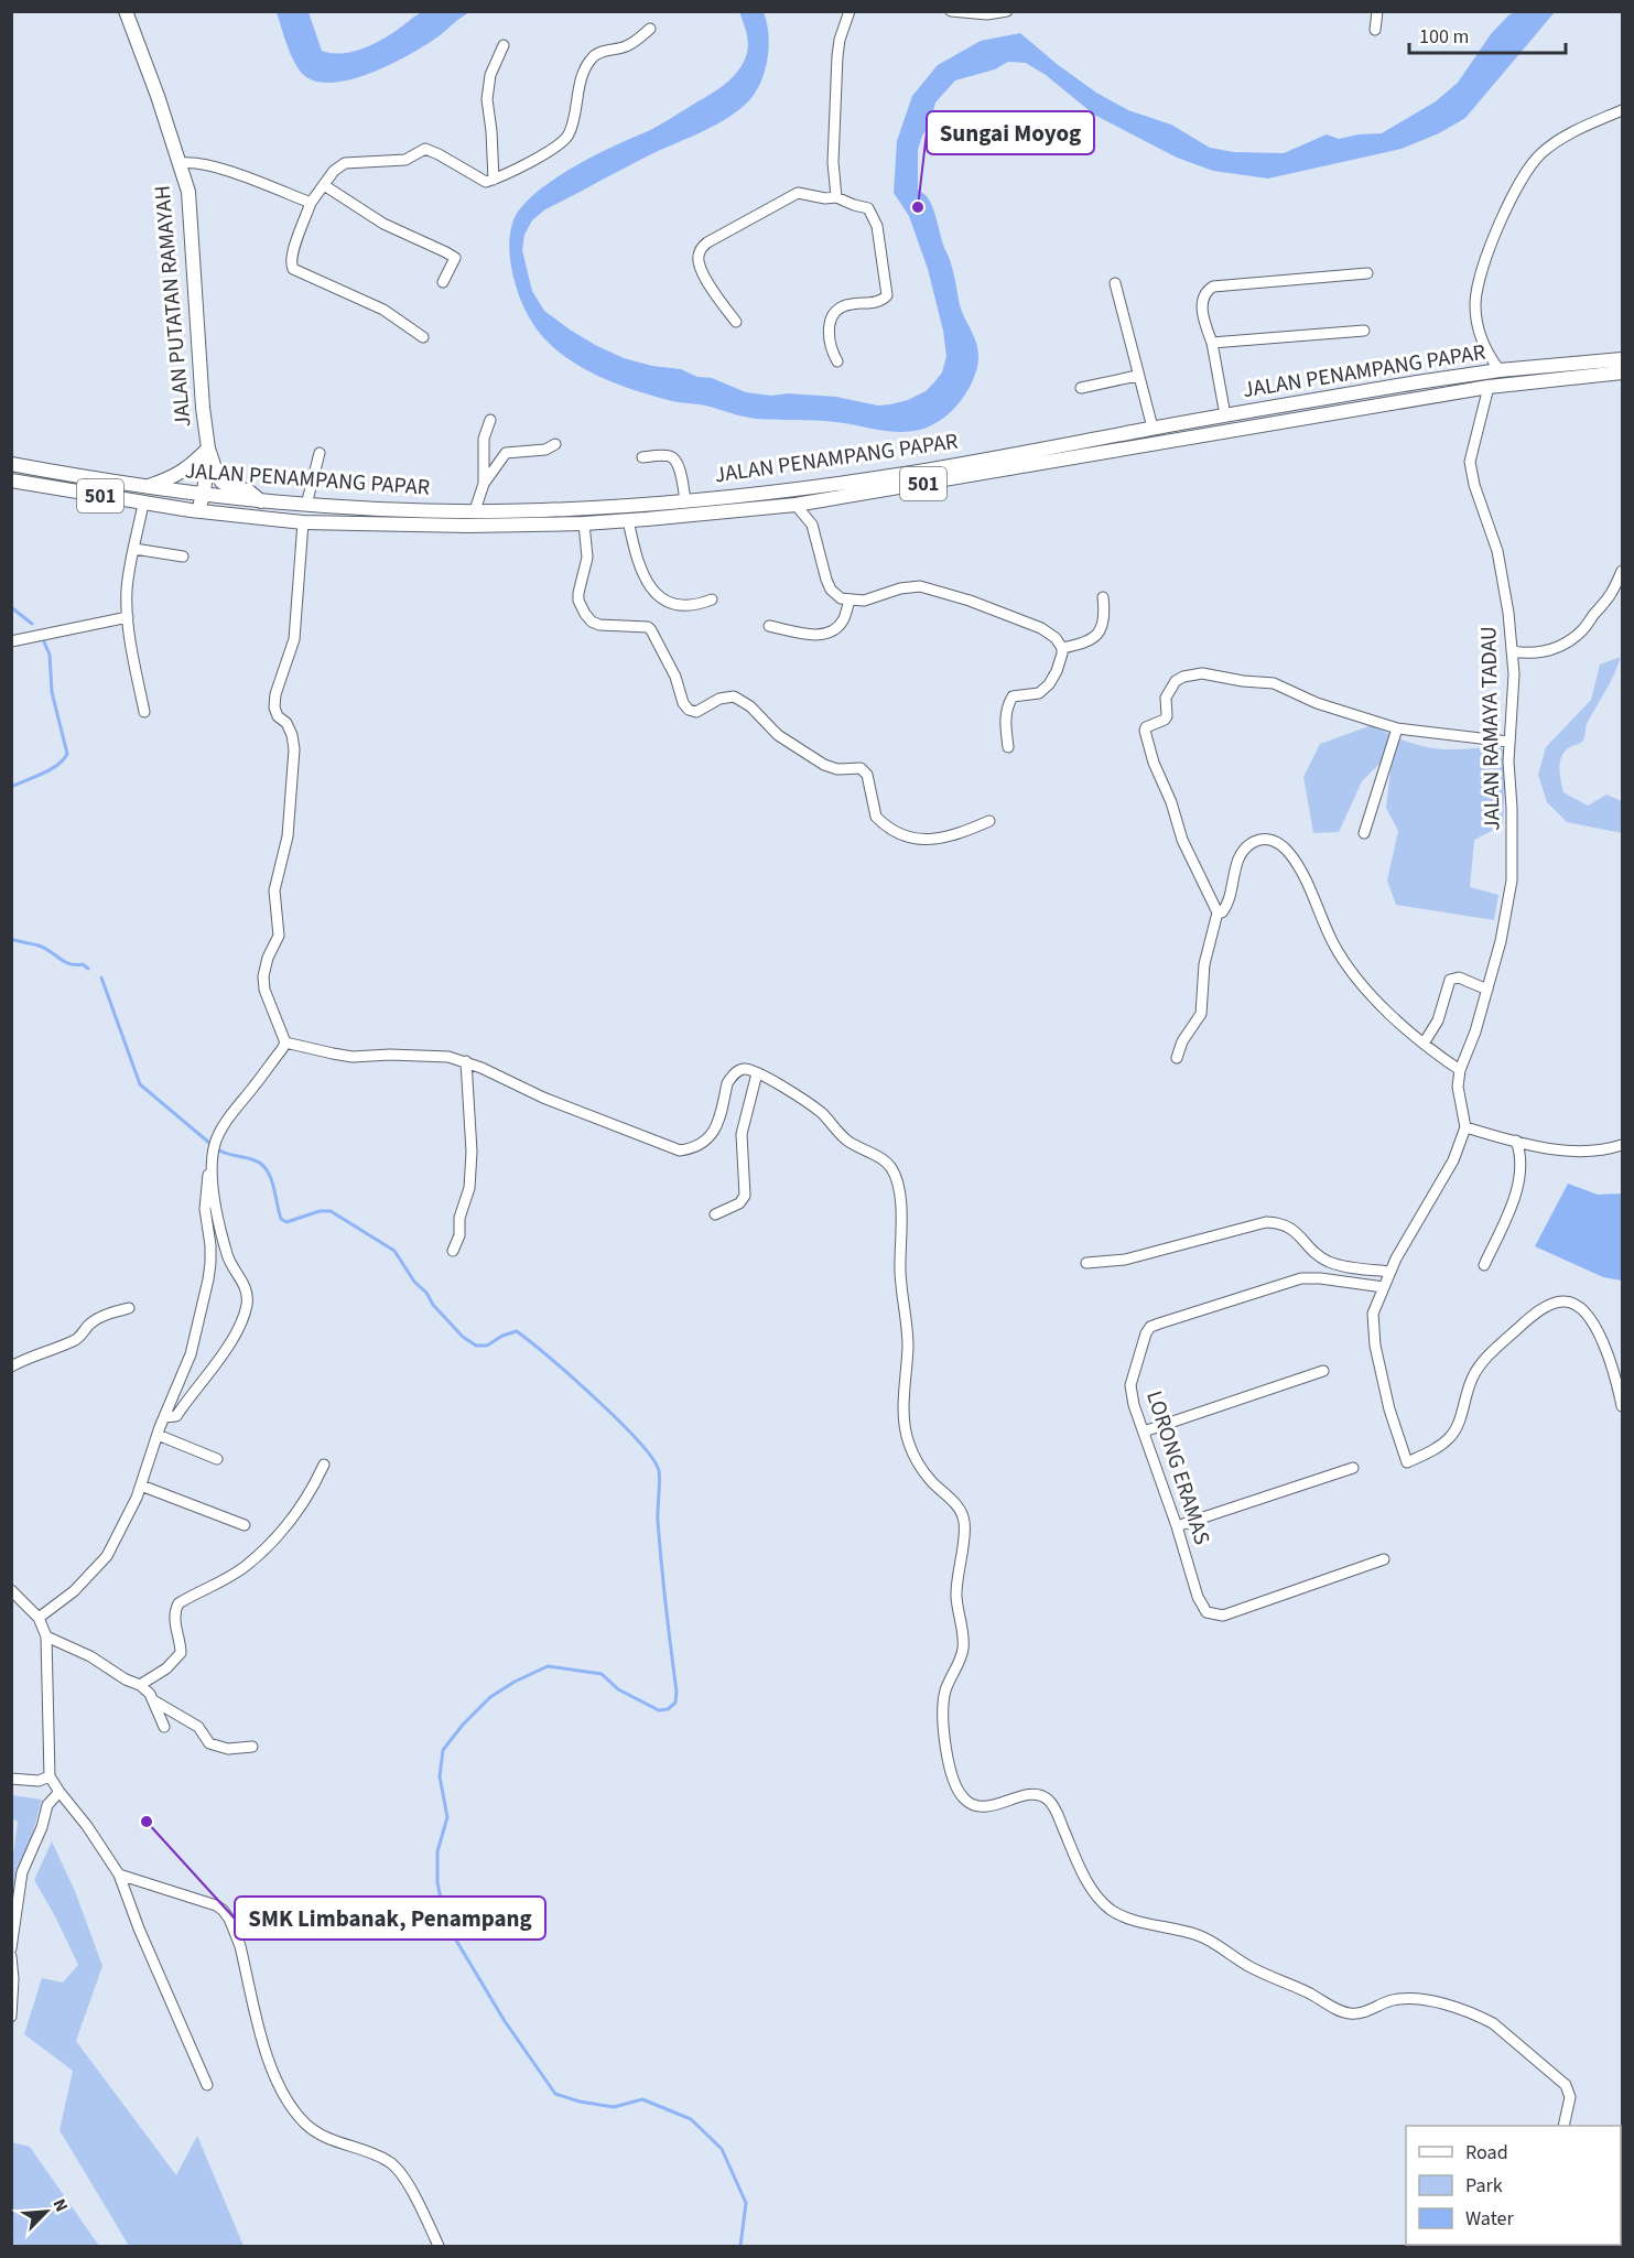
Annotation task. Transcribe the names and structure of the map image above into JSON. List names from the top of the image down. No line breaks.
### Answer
{"streets":{"main road":["JALAN PUTATAN RAMAYAH","JALAN PENAMPANG PAPAR","501"],"street":["JALAN RAMAYA TADAU","LORONG ERAMAS"]},"crossings":[["JALAN PENAMPANG PAPAR","JALAN RAMAYA TADAU"]],"places":["Sungai Moyog","SMK Limbanak, Penampang"],"legend":["Road","Park","Water"],"scale_bar":"100 m","north":"top right"}
